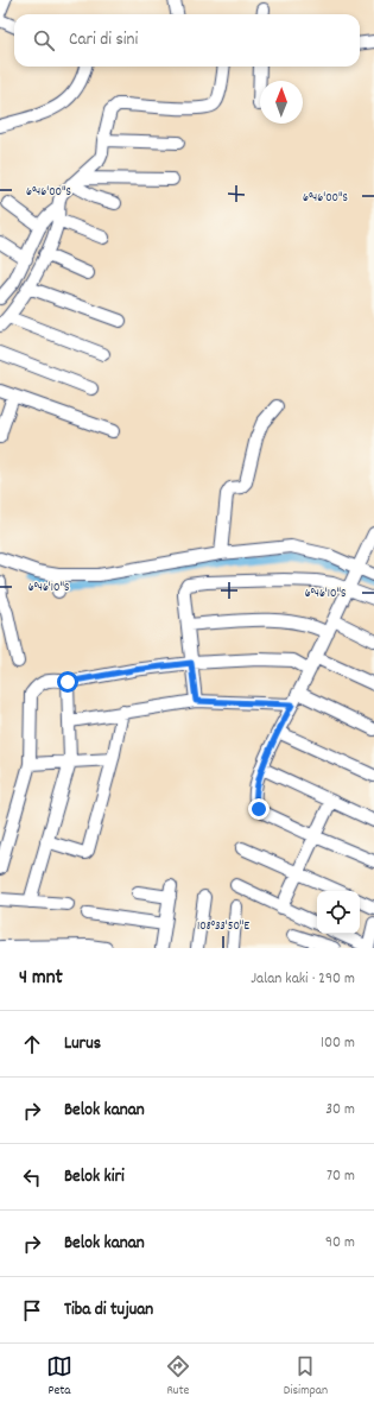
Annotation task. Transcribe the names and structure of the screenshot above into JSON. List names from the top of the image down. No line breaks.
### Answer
{"north":"top","page":{"search":"Cari di sini","heading":["4 mnt","Jalan kaki · 290 m"],"list":[["Lurus","100 m"],["Belok kanan","30 m"],["Belok kiri","70 m"],["Belok kanan","90 m"],"Tiba di tujuan"],"nav":["Peta","Rute","Disimpan"]},"coordinates":["6°46'00\"S","6°46'10\"S","108°33'50\"E"]}
